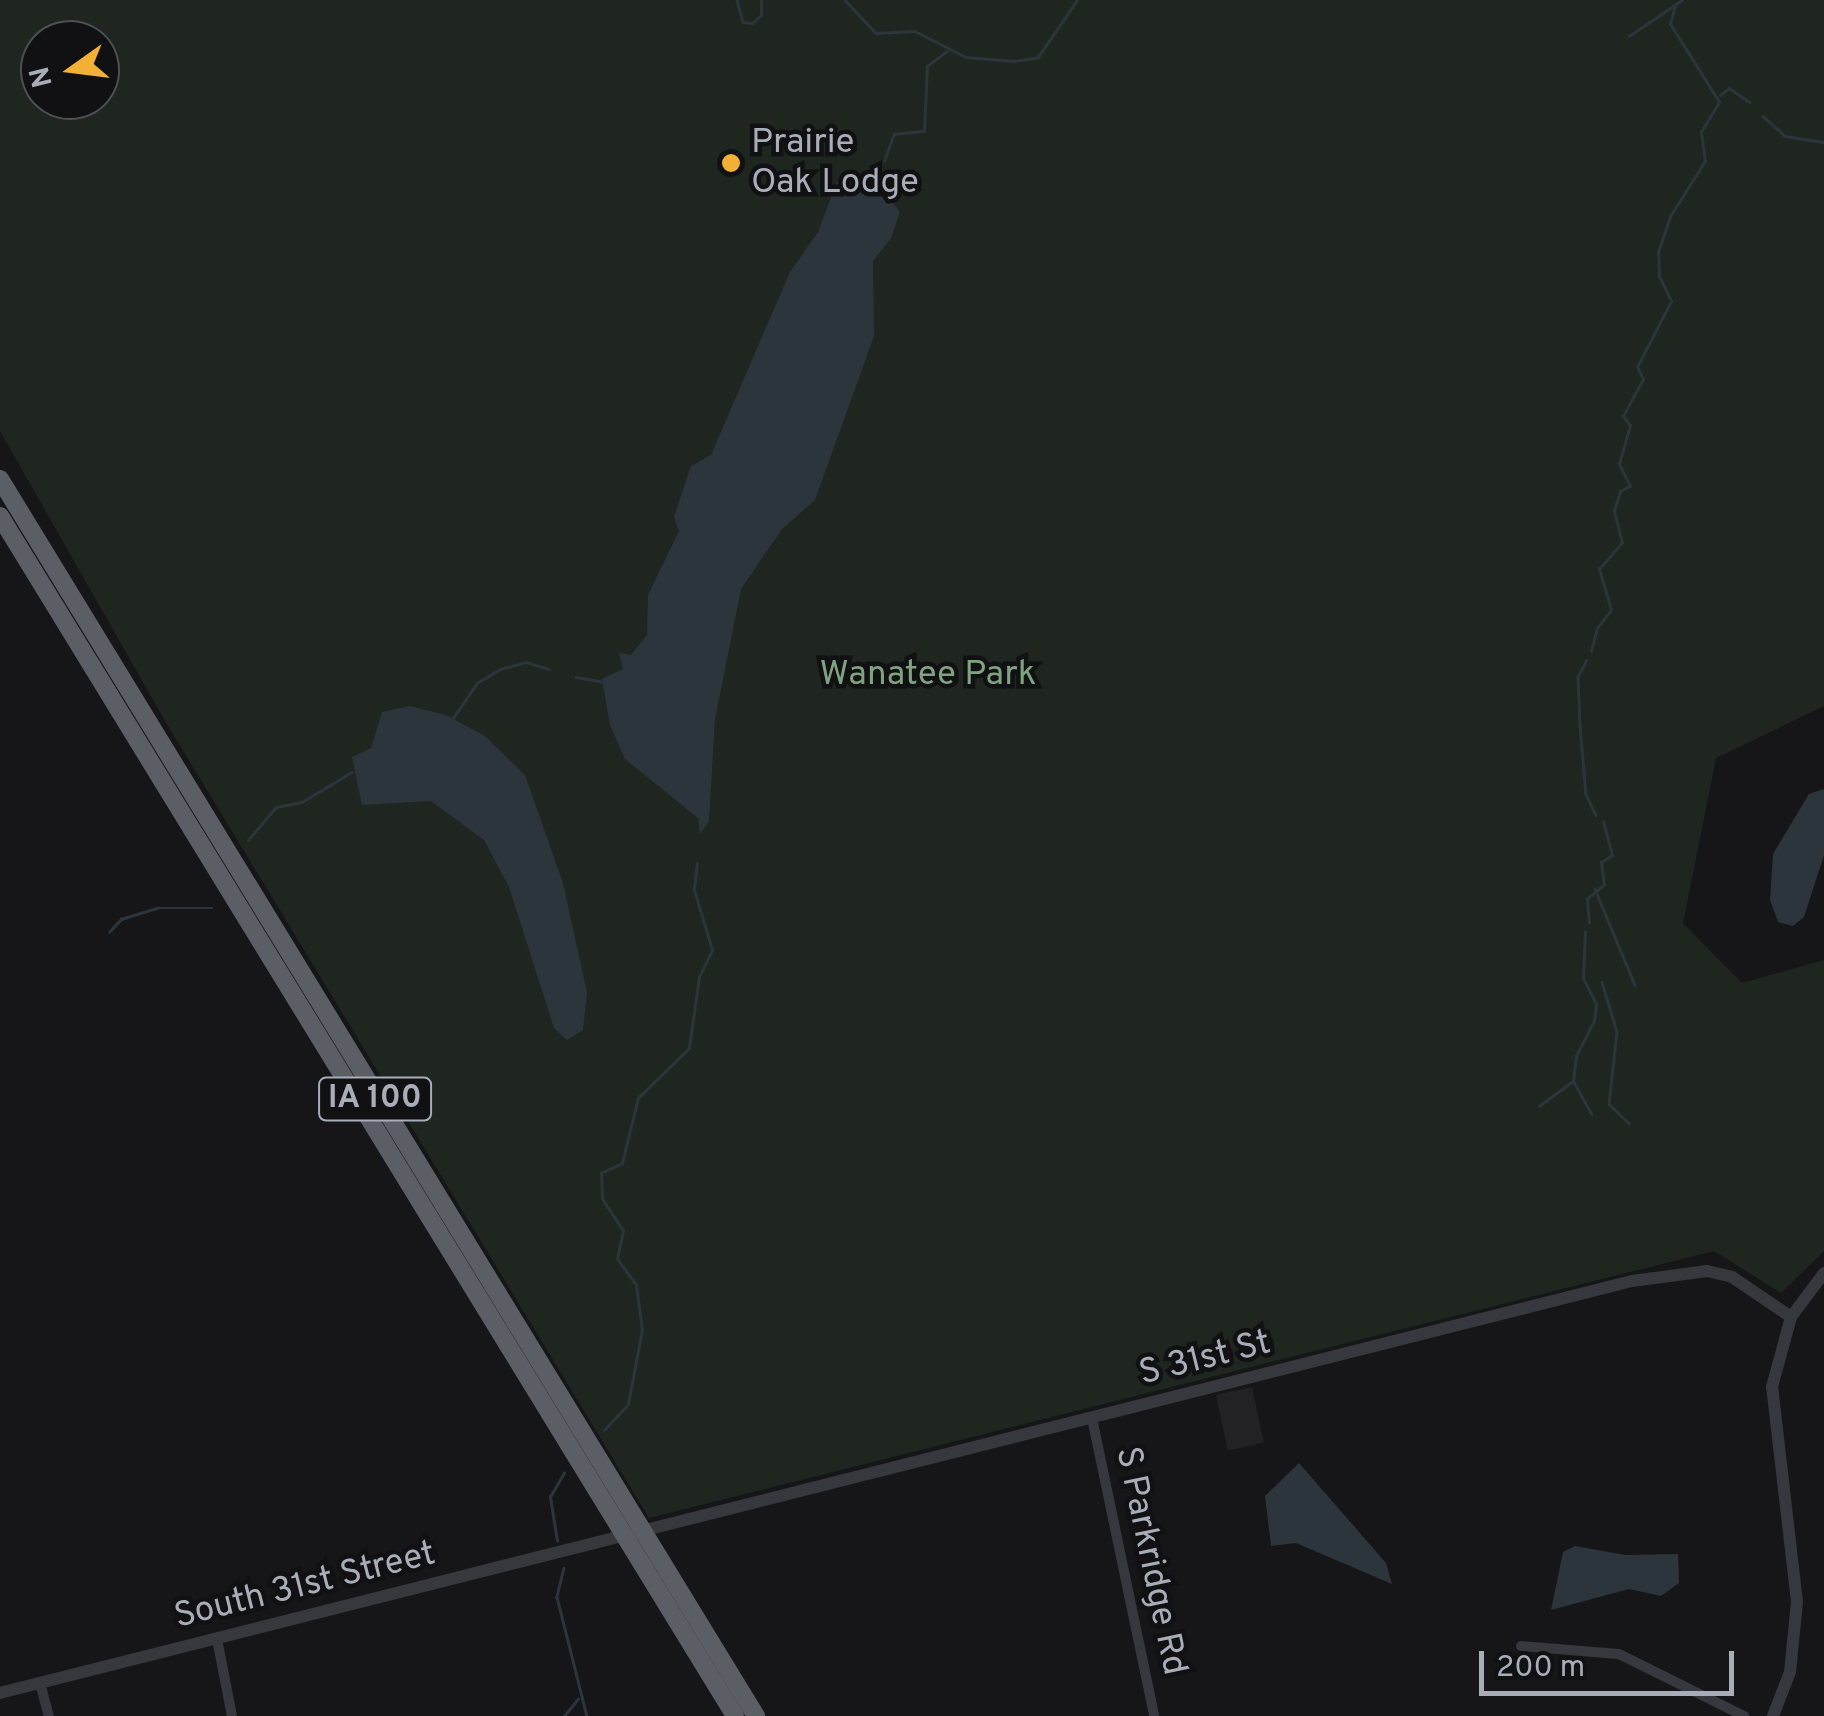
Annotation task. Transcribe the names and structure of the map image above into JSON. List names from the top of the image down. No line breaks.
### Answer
{"streets":{"highway":["IA 100"],"street":["S 31st St","S Parkridge Rd","South 31st Street"]},"crossings":[["IA 100","S 31st St"],["IA 100","South 31st Street"],["S 31st St","S Parkridge Rd"],["S 31st St","South 31st Street"]],"parks":["Wanatee Park"],"places":["Prairie Oak Lodge"],"scale_bar":"200 m","north":"left"}
